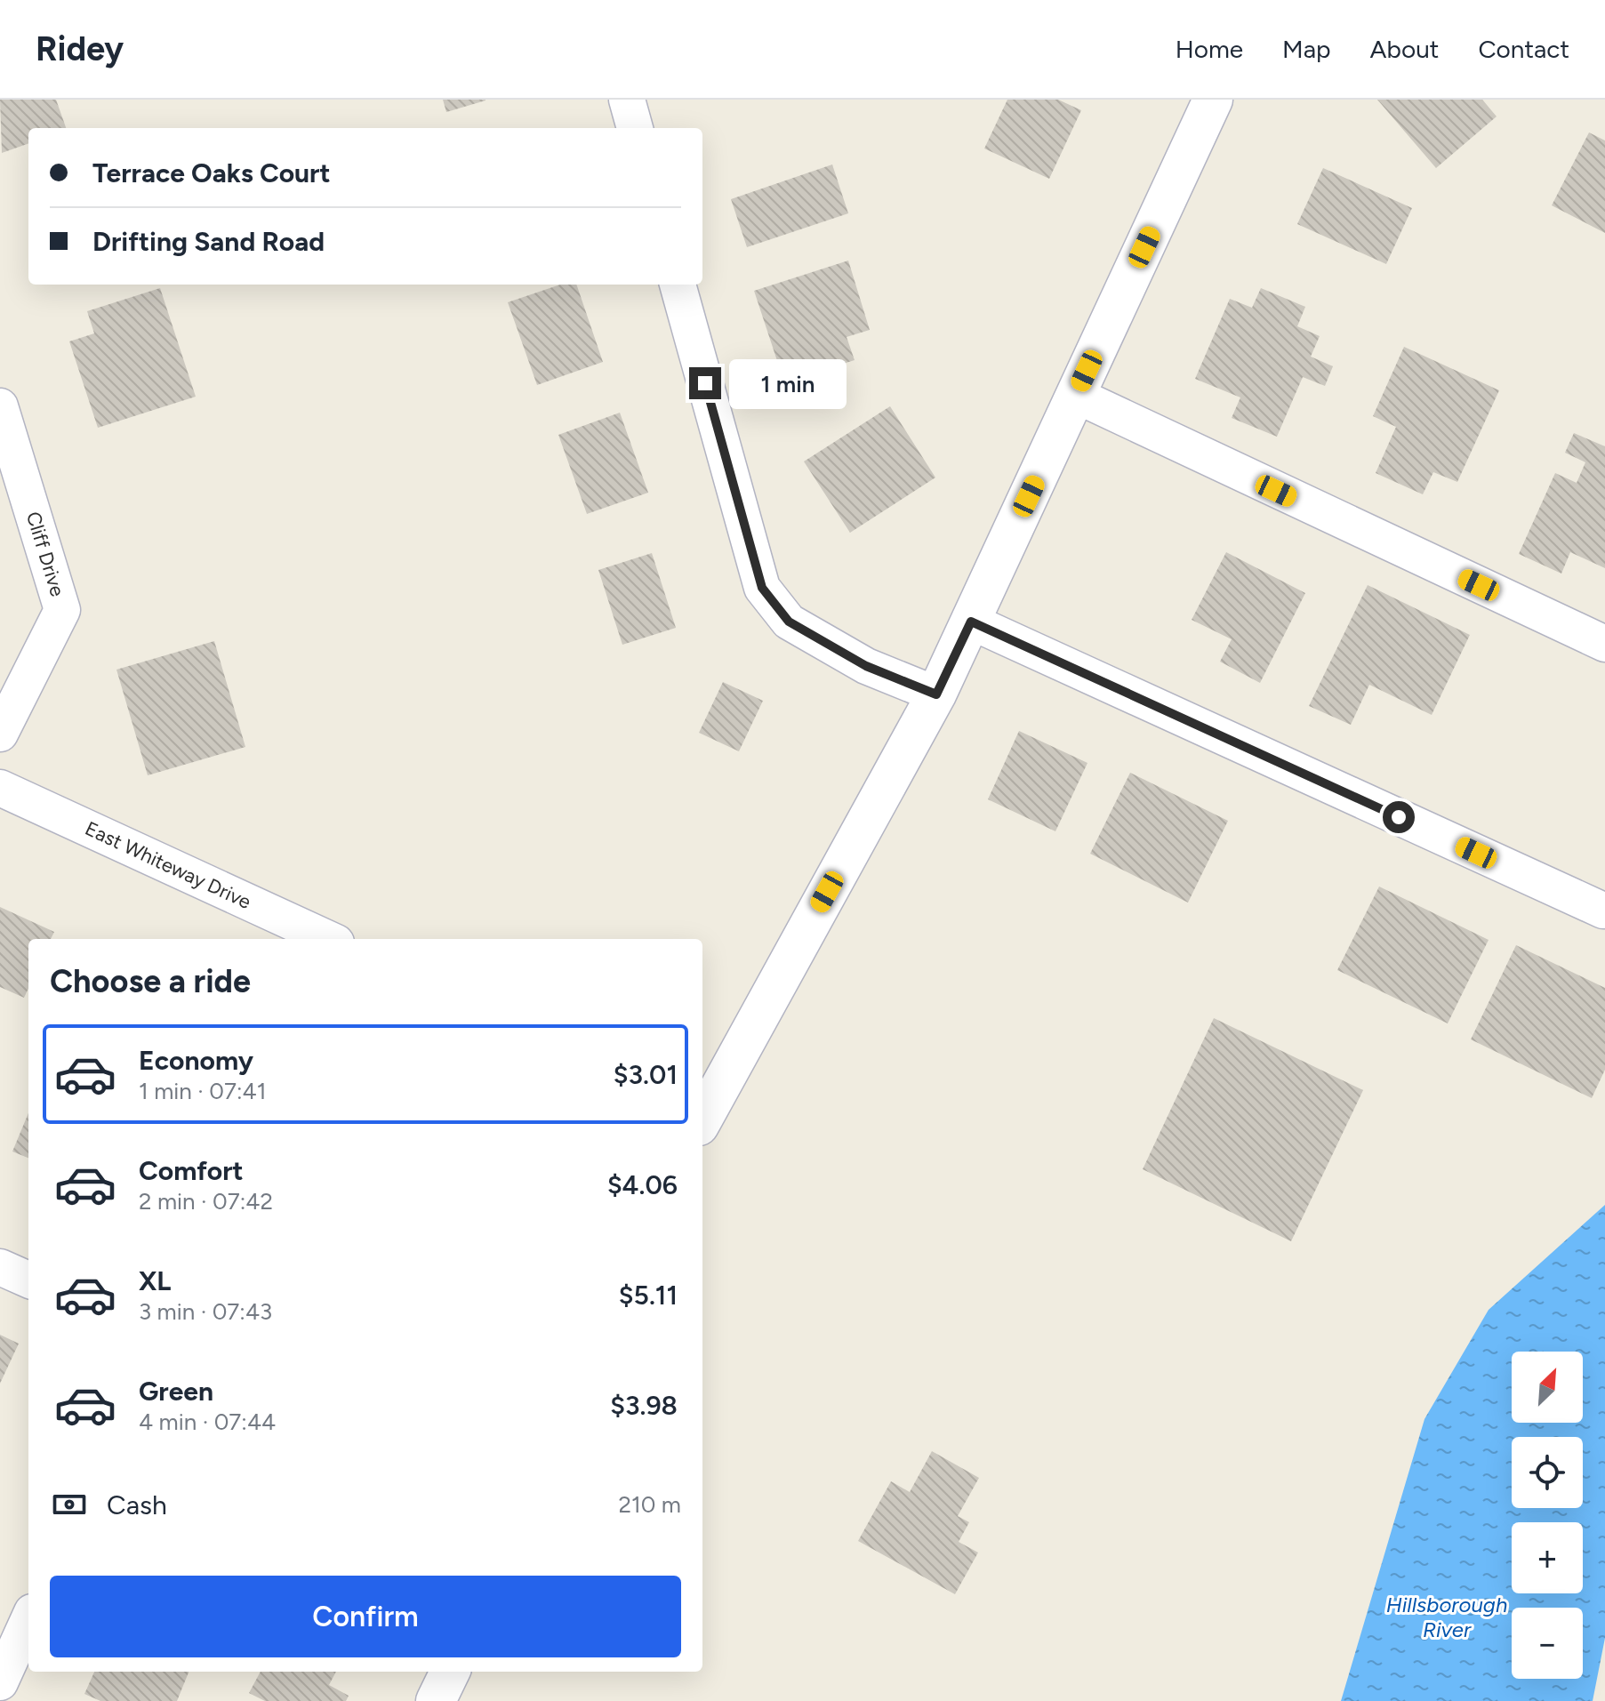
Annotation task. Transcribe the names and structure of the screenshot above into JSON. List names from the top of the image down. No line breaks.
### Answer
{"streets":{"street":["Cliff Drive","East Whiteway Drive"]},"water":["Hillsborough River"],"north":"top right","page":{"header":"Ridey","nav":["Home","Map","About","Contact"],"banner":["Terrace Oaks Court","Drifting Sand Road"],"bubble":"1 min","heading":"Choose a ride","list":[{"name":"Economy","note":"1 min · 07:41","value":"$3.01"},{"name":"Comfort","note":"2 min · 07:42","value":"$4.06"},{"name":"XL","note":"3 min · 07:43","value":"$5.11"},{"name":"Green","note":"4 min · 07:44","value":"$3.98"}],"map_buttons":["+","−"],"pay":["Cash","210 m"],"buttons":"Confirm"}}
